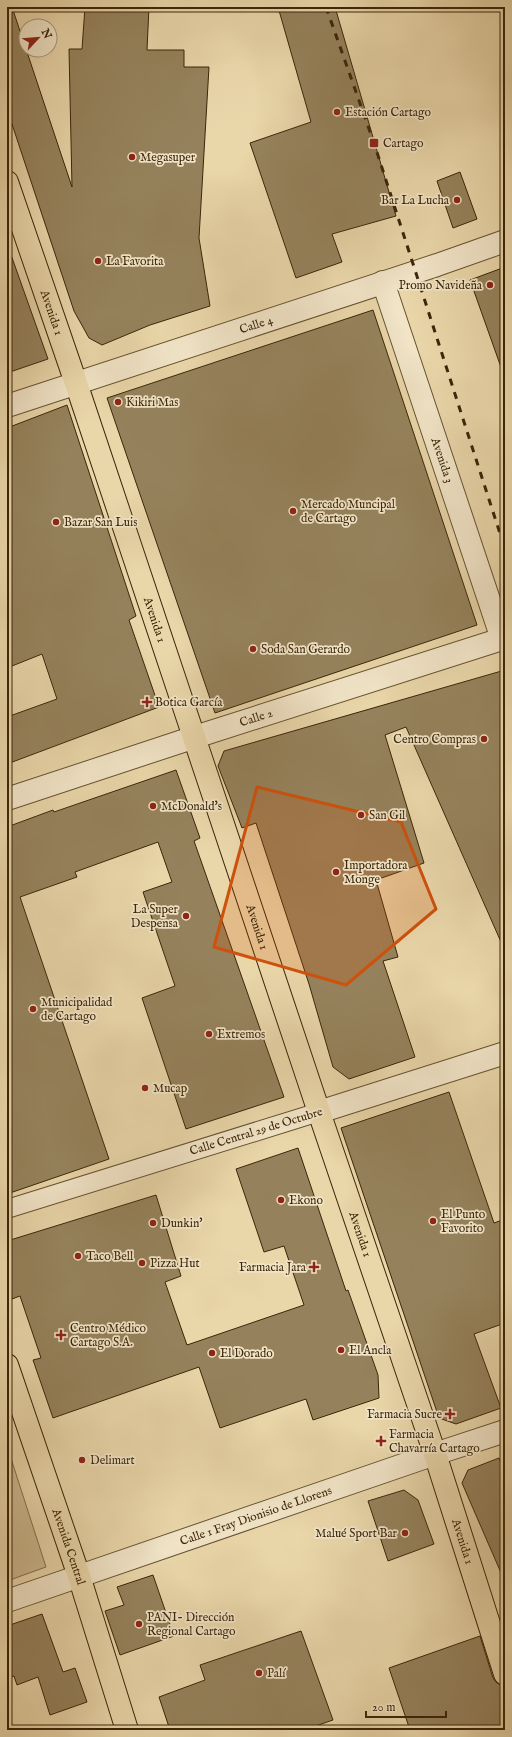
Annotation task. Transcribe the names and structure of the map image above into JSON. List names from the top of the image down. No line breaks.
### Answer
{"streets":{"main road":["Avenida 1","Avenida Central"],"street":["Calle 4","Avenida 3","Calle 2","Calle Central 29 de Octubre","Calle 1 Fray Dionisio de Llorens"]},"crossings":[["Avenida 1","Calle 4"],["Avenida 1","Calle 2"],["Avenida 1","Calle Central 29 de Octubre"],["Avenida 1","Calle 1 Fray Dionisio de Llorens"],["Calle 4","Avenida 3"],["Avenida 3","Calle 2"],["Calle 1 Fray Dionisio de Llorens","Avenida Central"]],"places":{"other":["Estación Cartago","Megasuper","Bar La Lucha","La Favorita","Promo Navideña","Kikiri Mas","Mercado Muncipal de Cartago","Bazar San Luis","Soda San Gerardo","Centro Compras","McDonald's","San Gil","Importadora Monge","La Super Despensa","Municipalidad de Cartago","Extremos","Mucap","Ekono","El Punto Favorito","Dunkin'","Taco Bell","Pizza Hut","El Ancla","El Dorado","Delimart","Malué Sport Bar","PANI- Dirección Regional Cartago","Palí"],"transit":["Cartago"],"health":["Botica García","Farmacia Jara","Centro Médico Cartago S.A.","Farmacia Sucre","Farmacia Chavarría Cartago"]},"scale_bar":"20 m","north":"top right"}
